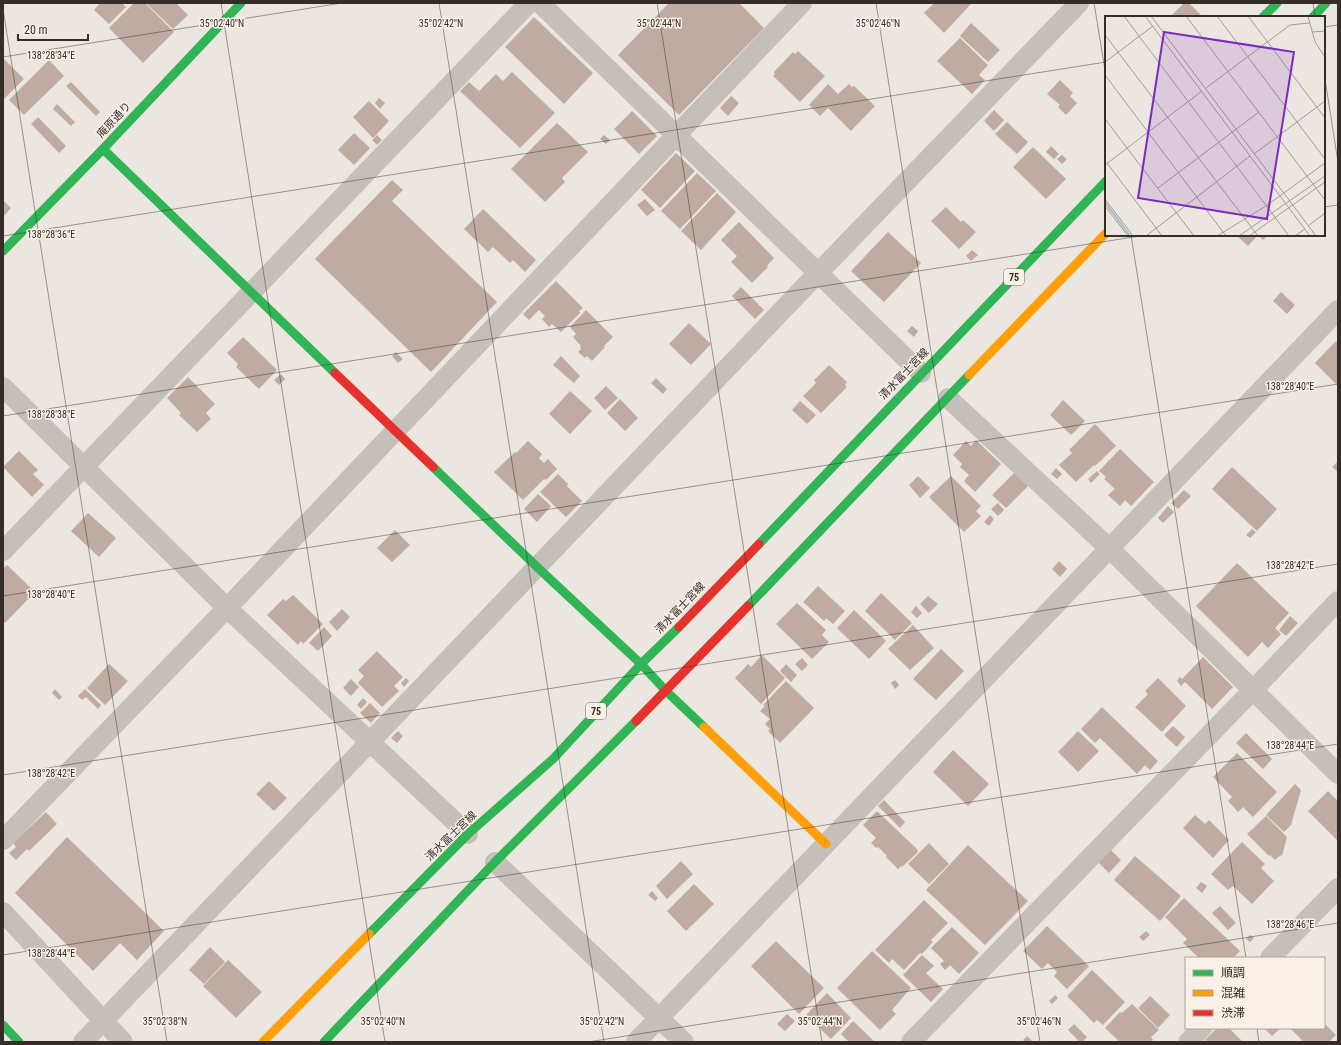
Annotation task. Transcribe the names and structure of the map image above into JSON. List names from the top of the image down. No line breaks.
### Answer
{"streets":{"main road":["庵原通り","75","清水富士宮線"]},"legend":["順調","混雑","渋滞"],"scale_bar":"20 m","coordinates":["35°02'40\"N","35°02'42\"N","35°02'44\"N","35°02'46\"N","138°28'34\"E","138°28'36\"E","138°28'40\"E","138°28'38\"E","138°28'42\"E","138°28'44\"E","138°28'46\"E","35°02'38\"N"]}
